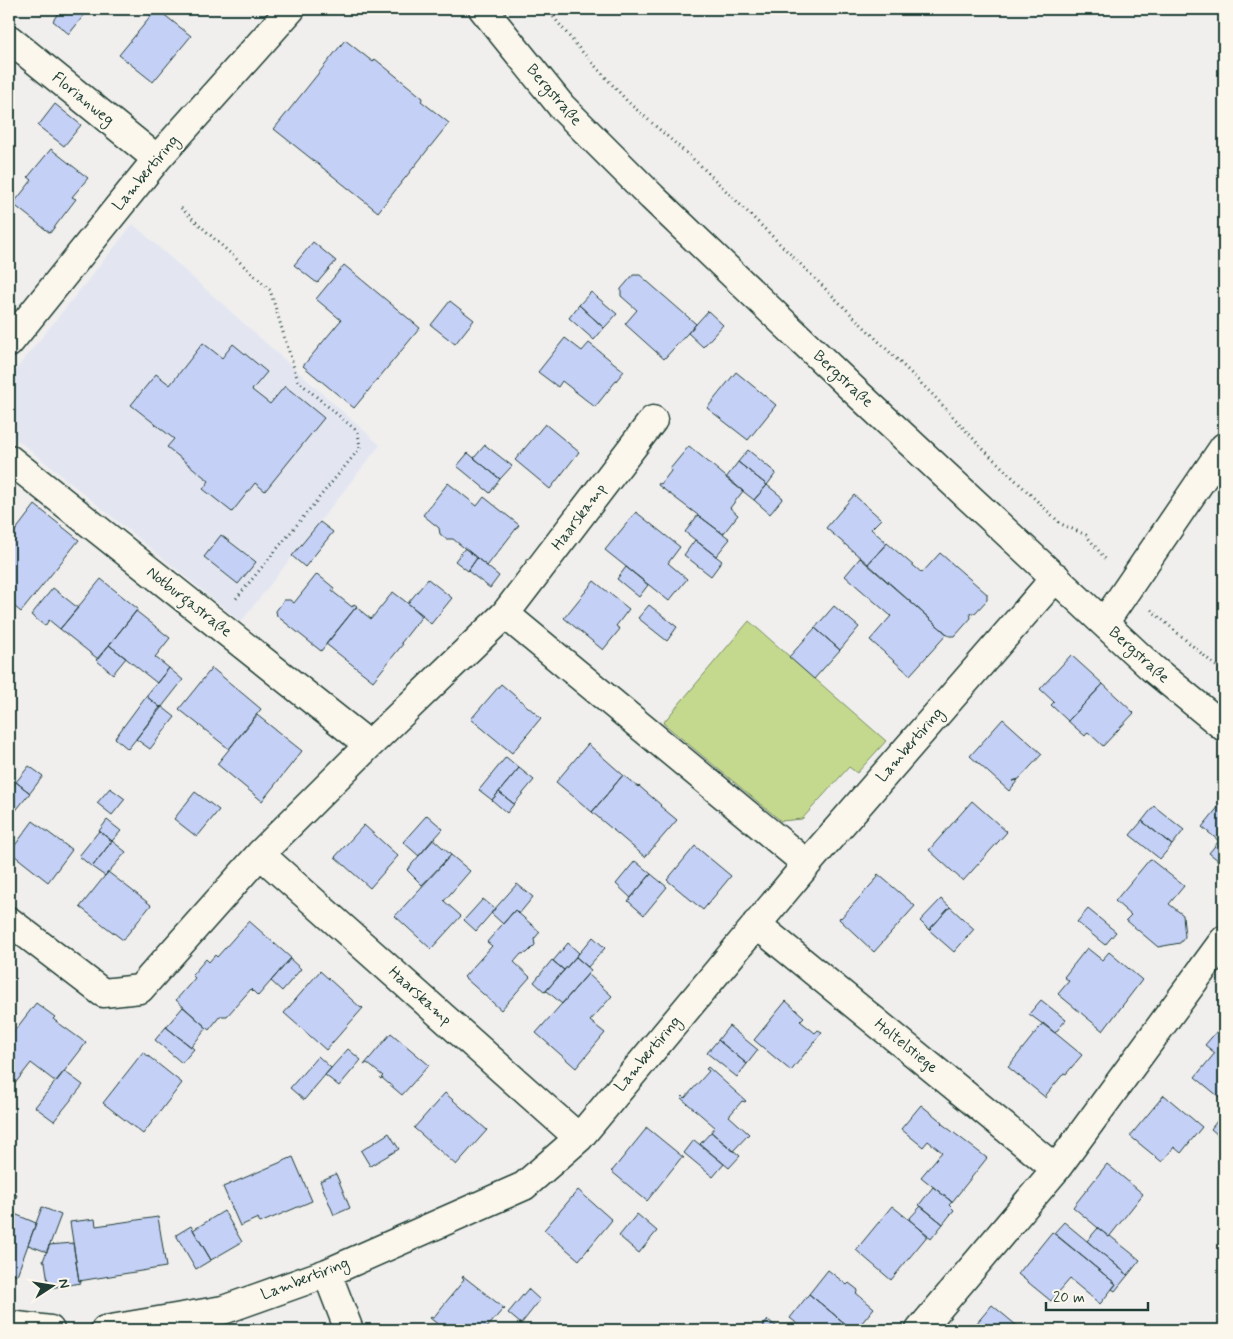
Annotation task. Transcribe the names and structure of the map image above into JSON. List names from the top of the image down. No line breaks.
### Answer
{"streets":{"street":["Bergstraße","Florianweg","Lambertiring","Haarskamp","Notburgastraße","Holtelstiege"]},"crossings":[["Bergstraße","Lambertiring"],["Florianweg","Lambertiring"],["Lambertiring","Haarskamp"],["Lambertiring","Holtelstiege"],["Haarskamp","Notburgastraße"]],"scale_bar":"20 m","north":"right"}
